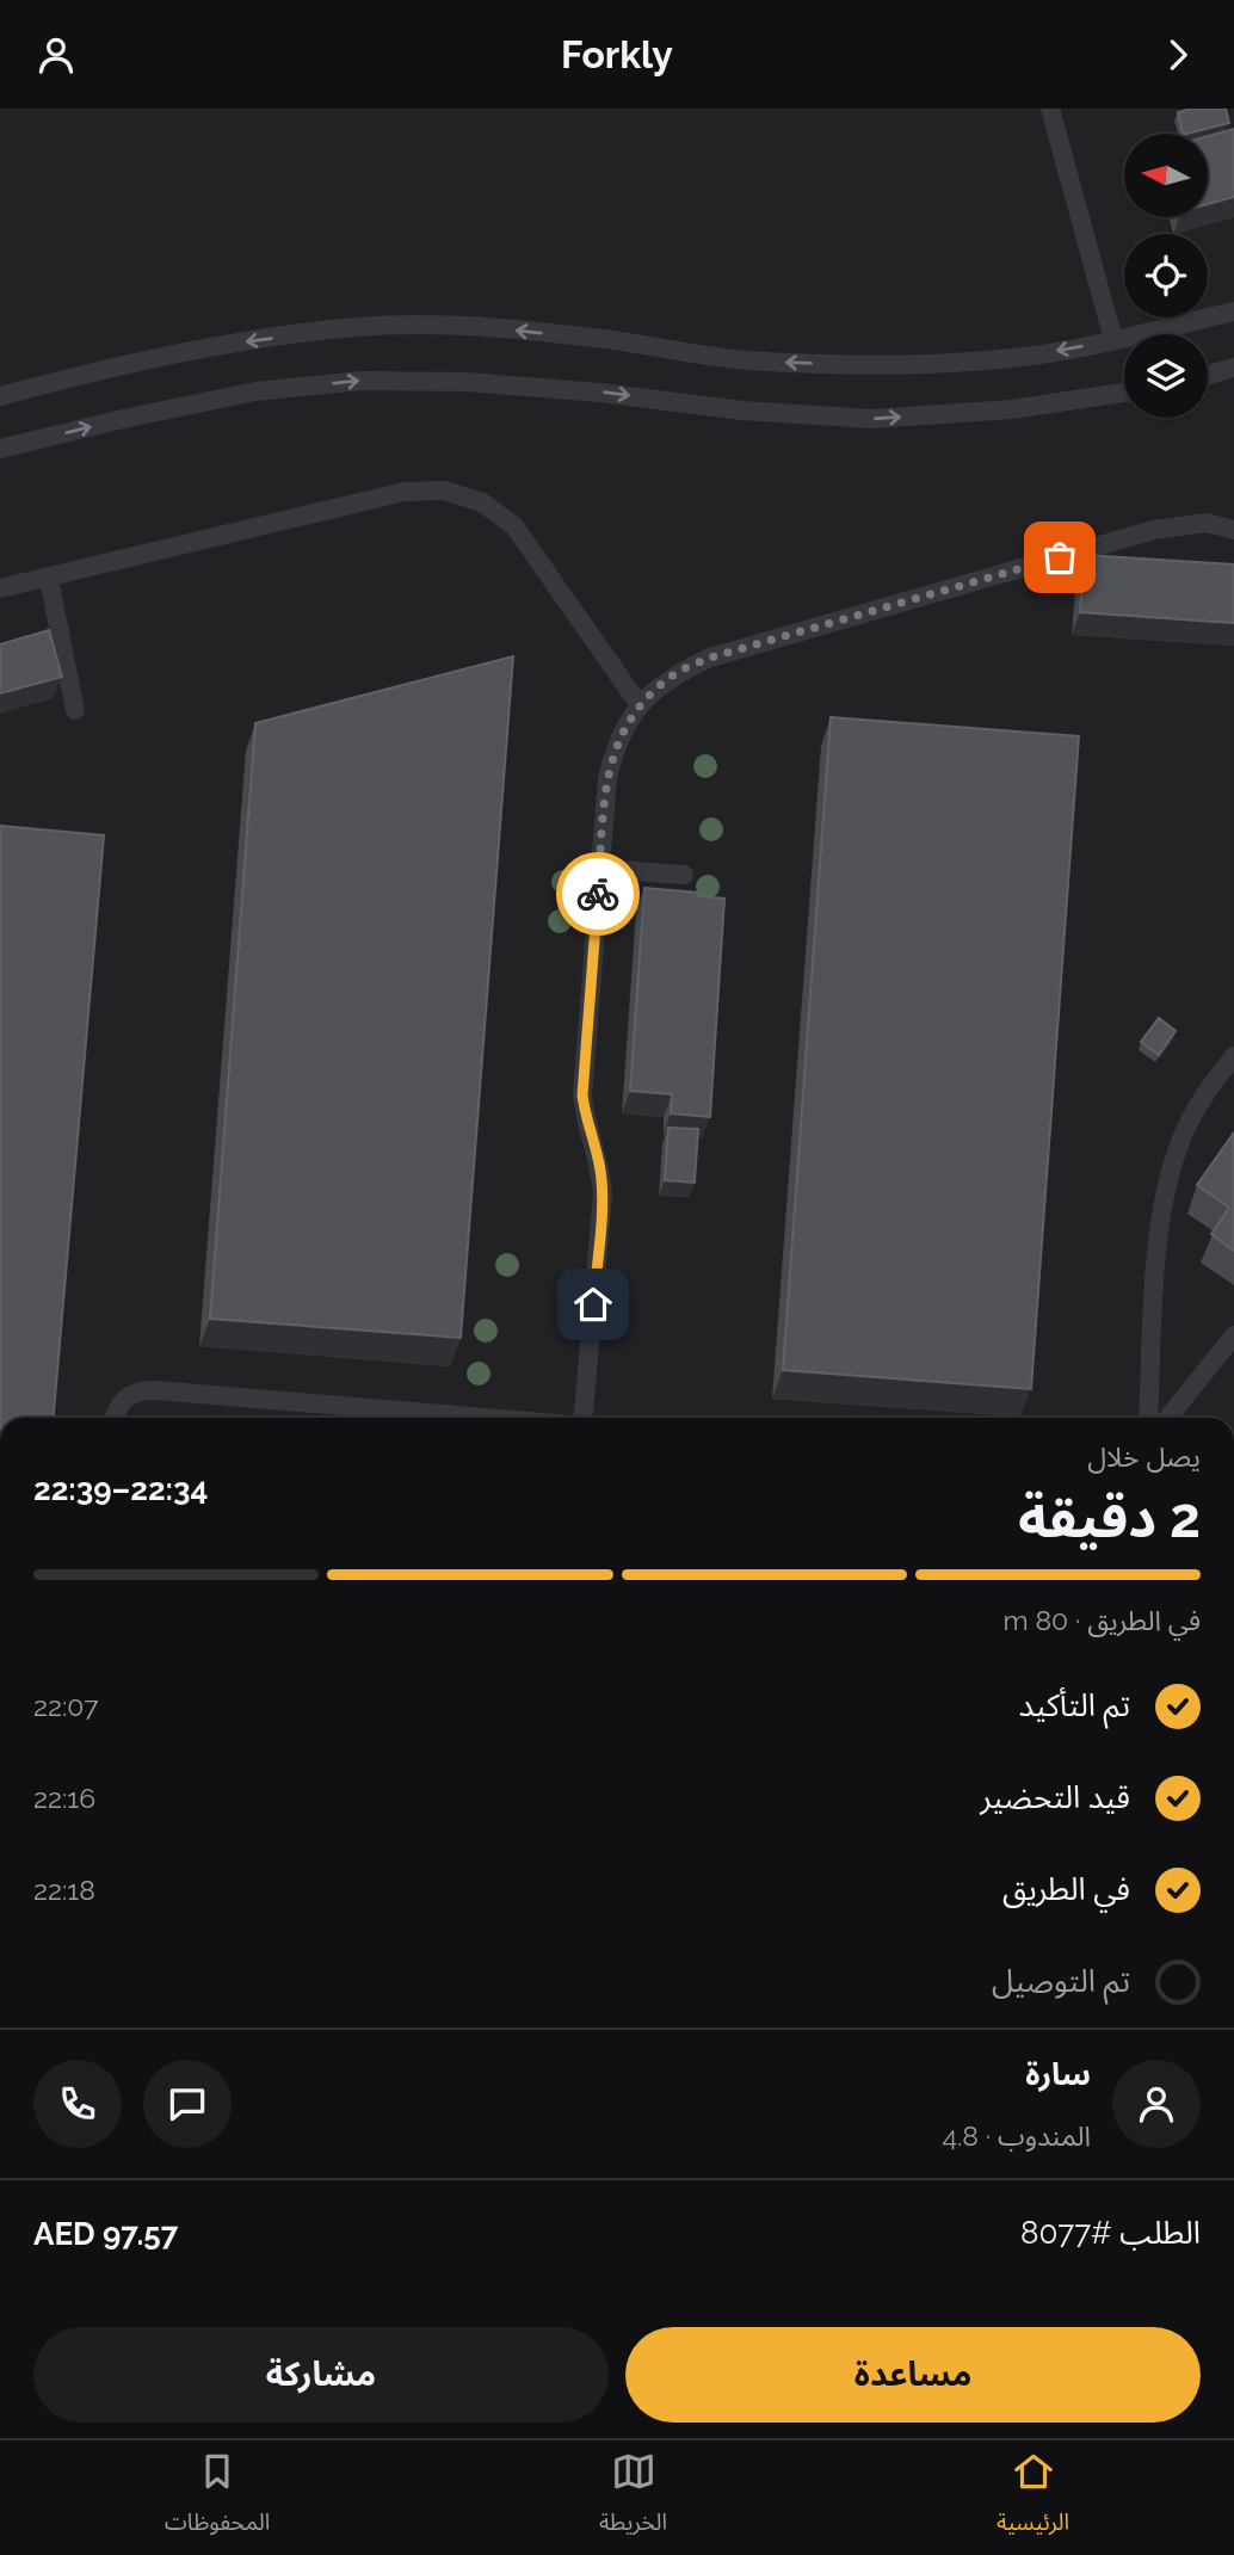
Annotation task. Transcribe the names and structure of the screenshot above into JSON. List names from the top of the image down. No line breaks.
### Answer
{"north":"left","page":{"header":"Forkly","heading":["2 دقيقة","يصل خلال","22:34–22:39"],"panel":["سارة","المندوب · 4.8","الطلب #8077","AED 97.57"],"bar":"في الطريق · 80 m","list":[["تم التأكيد","22:07"],["قيد التحضير","22:16"],["في الطريق","22:18"],"تم التوصيل"],"buttons":["مساعدة","مشاركة"],"tabs":["الرئيسية","الخريطة","المحفوظات"]}}
